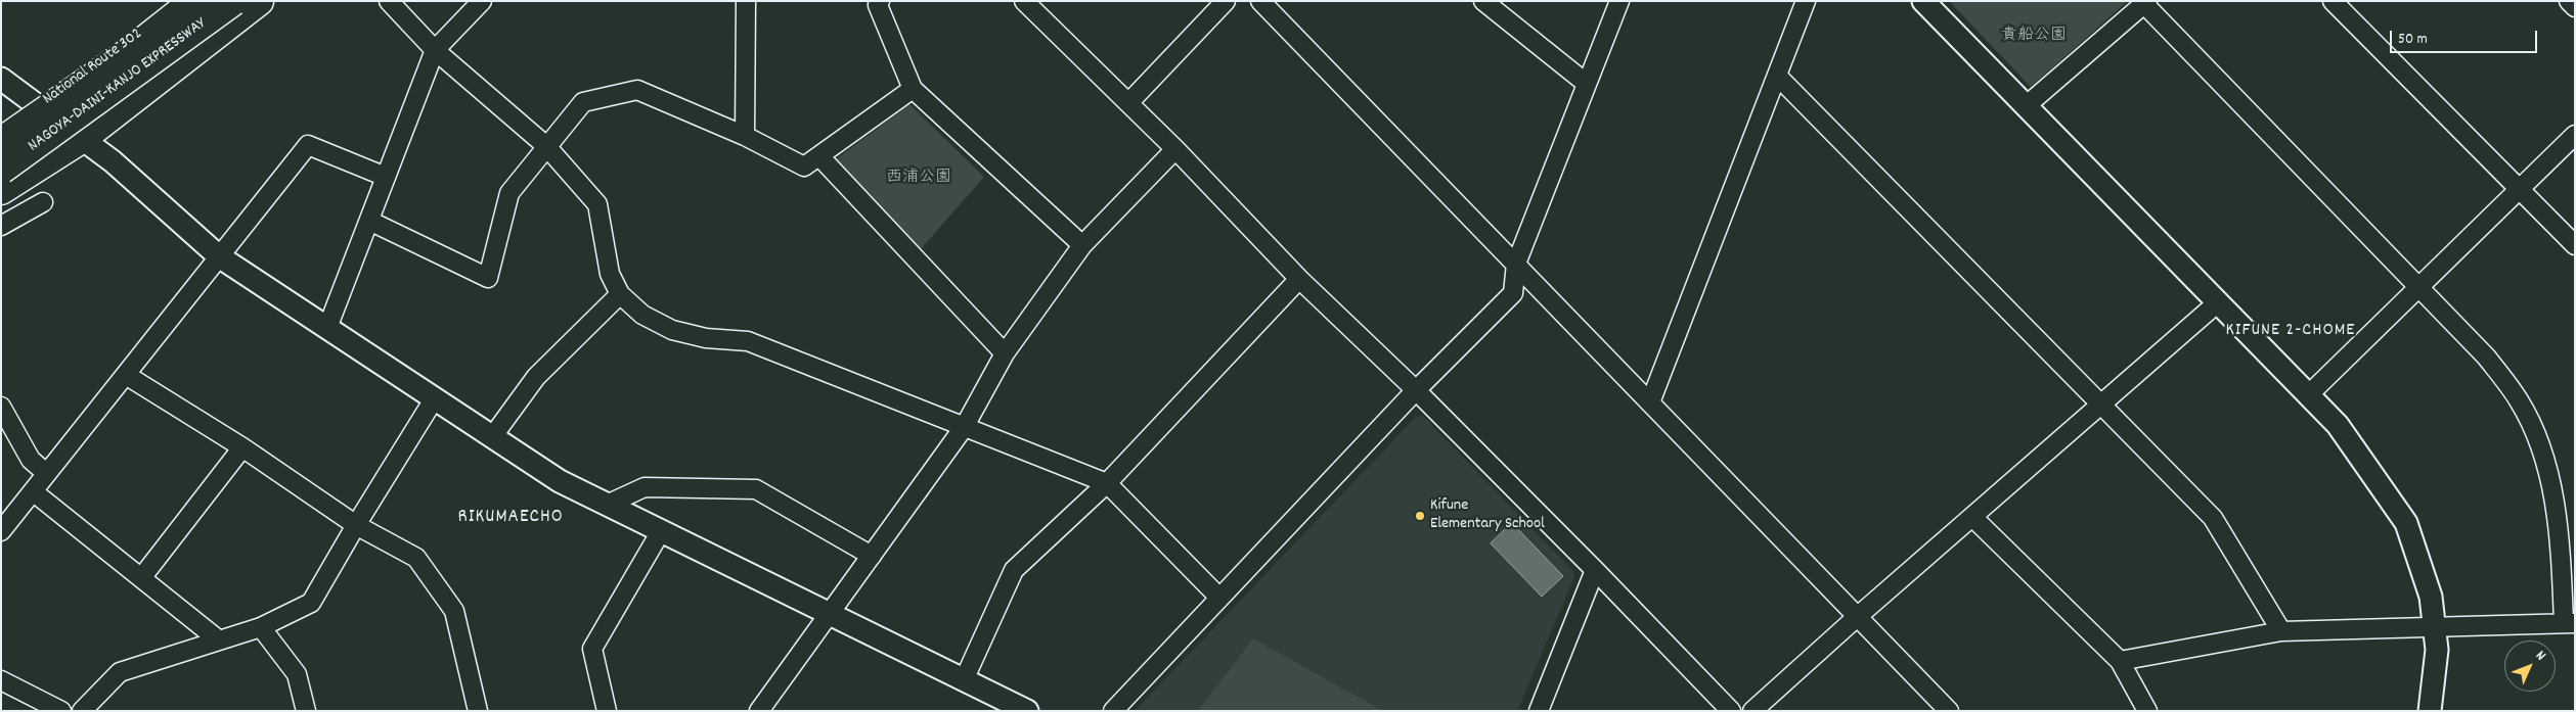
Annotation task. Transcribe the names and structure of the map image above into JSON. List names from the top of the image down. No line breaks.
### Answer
{"streets":{"highway":["National Route 302","NAGOYA-DAINI-KANJO EXPRESSWAY"]},"districts":["KIFUNE 2-CHOME","RIKUMAECHO"],"parks":["貴船公園","西浦公園"],"places":["Kifune Elementary School"],"scale_bar":"50 m","north":"top right"}
